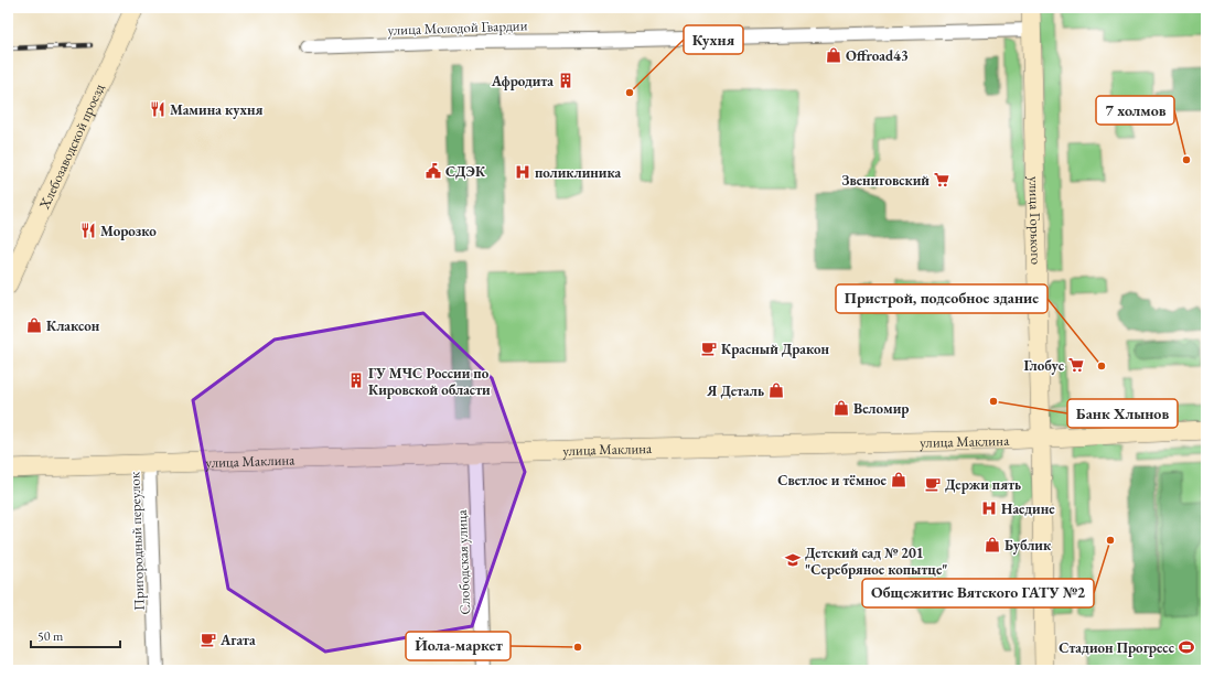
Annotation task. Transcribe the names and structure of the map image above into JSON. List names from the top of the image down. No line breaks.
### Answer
{"streets":{"street":["улица Молодой Гвардии","Хлебозаводской проезд","улица Горького","улица Маклина","Пригородный переулок","Слободская улица"]},"crossings":[["улица Молодой Гвардии","улица Горького"],["улица Горького","улица Маклина"],["улица Маклина","Пригородный переулок"],["улица Маклина","Слободская улица"]],"places":{"shop":["Offroad43","Клаксон","Я Деталь","Веломир","Светлое и тёмное","Бублик"],"building":["Афродита","ГУ МЧС России по Кировской области"],"other":["Кухня","7 холмов","Пристрой, подсобное здание","Банк Хлынов","Общежитие Вятского ГАТУ №2","Йола-маркет"],"restaurant":["Мамина кухня","Морозко"],"public building":["СДЭК"],"hospital":["поликлиника","Наедине"],"supermarket":["Звениговский","Глобус"],"cafe":["Красный Дракон","Держи пять","Агата"],"school or university":["Детский сад № 201 \"Серебряное копытце\""],"sports":["Стадион Прогресс"]},"scale_bar":"50 m"}
